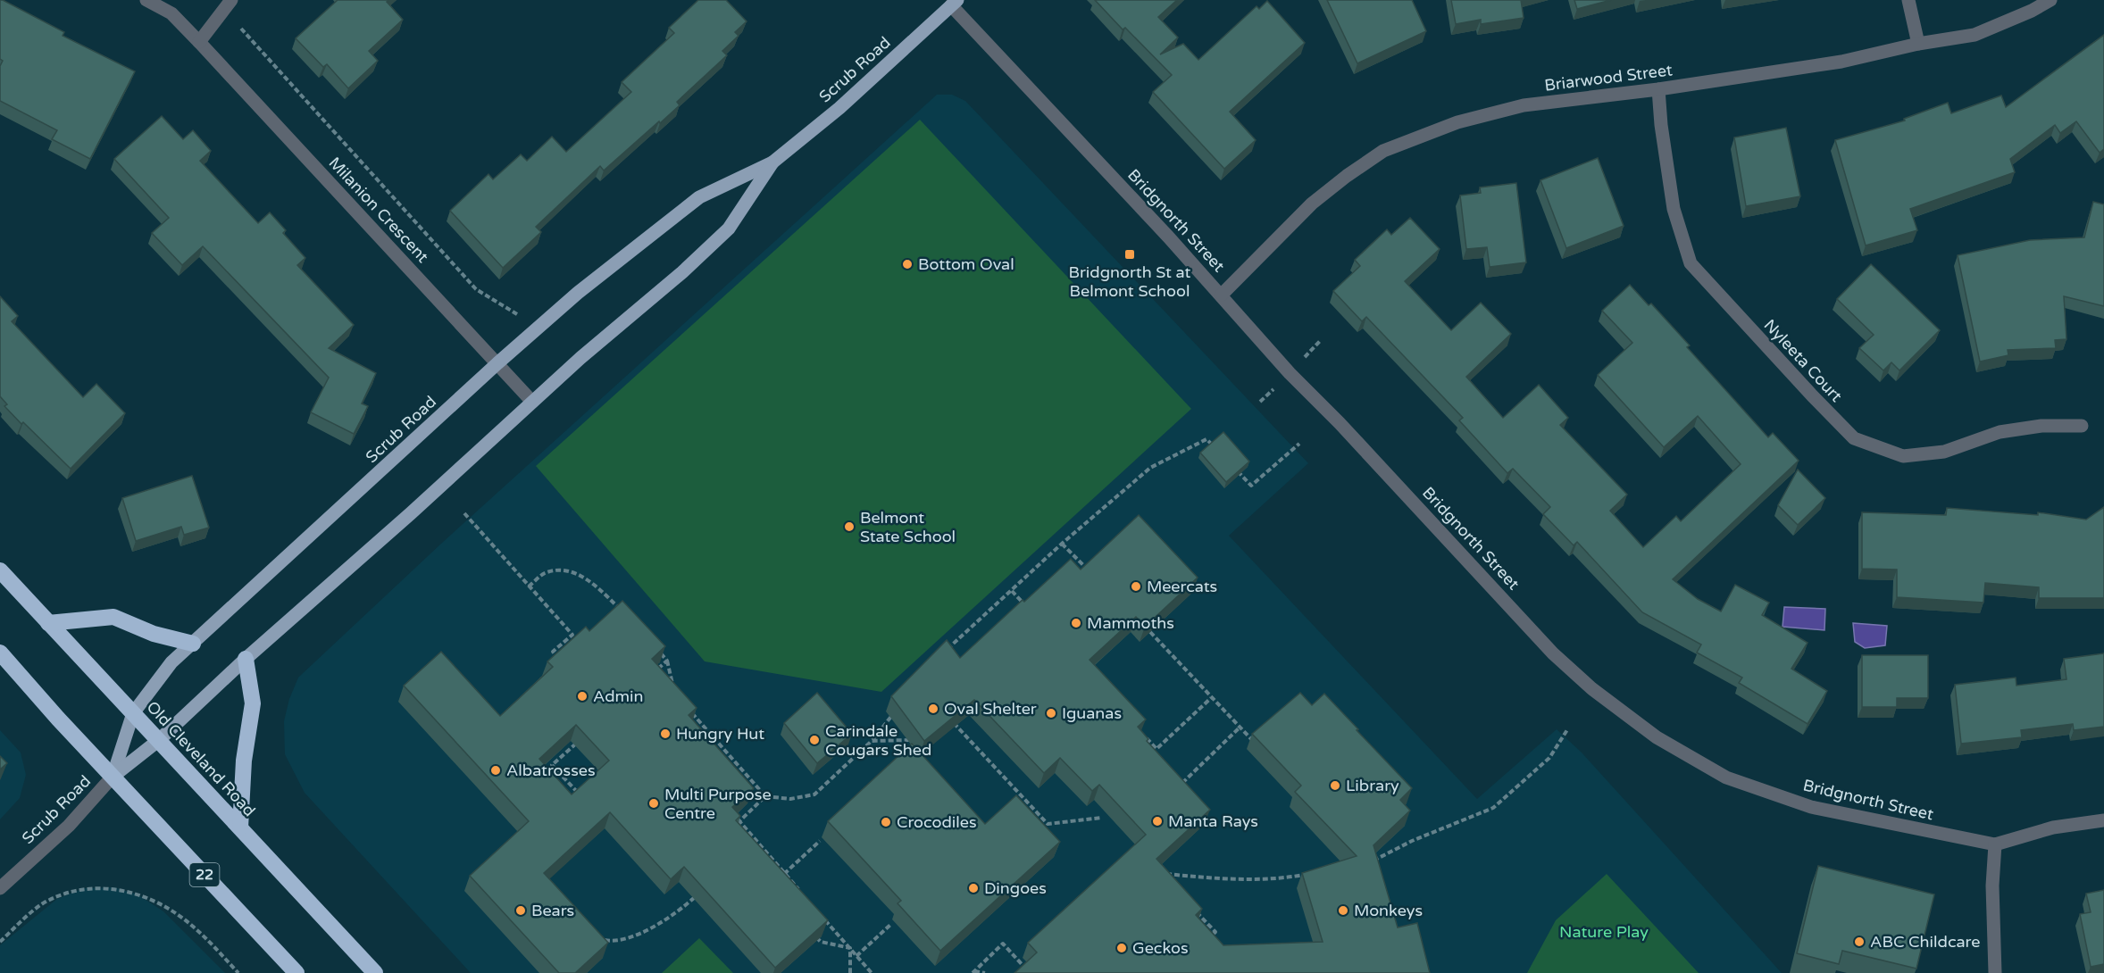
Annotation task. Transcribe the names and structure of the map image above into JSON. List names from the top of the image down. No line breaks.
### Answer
{"streets":{"highway":["Old Cleveland Road","22"],"main road":["Scrub Road"],"street":["Briarwood Street","Milanion Crescent","Bridgnorth Street","Nyleeta Court"]},"crossings":[["Scrub Road","Milanion Crescent"],["Scrub Road","Bridgnorth Street"],["Scrub Road","Old Cleveland Road"],["Scrub Road","22"],["Briarwood Street","Bridgnorth Street"],["Briarwood Street","Nyleeta Court"]],"parks":["Nature Play"],"places":{"transit":["Bridgnorth St at Belmont School"],"other":["Bottom Oval","Belmont State School","Meercats","Mammoths","Admin","Oval Shelter","Iguanas","Hungry Hut","Carindale Cougars Shed","Albatrosses","Library","Multi Purpose Centre","Manta Rays","Crocodiles","Dingoes","Bears","Monkeys","ABC Childcare","Geckos"]}}
